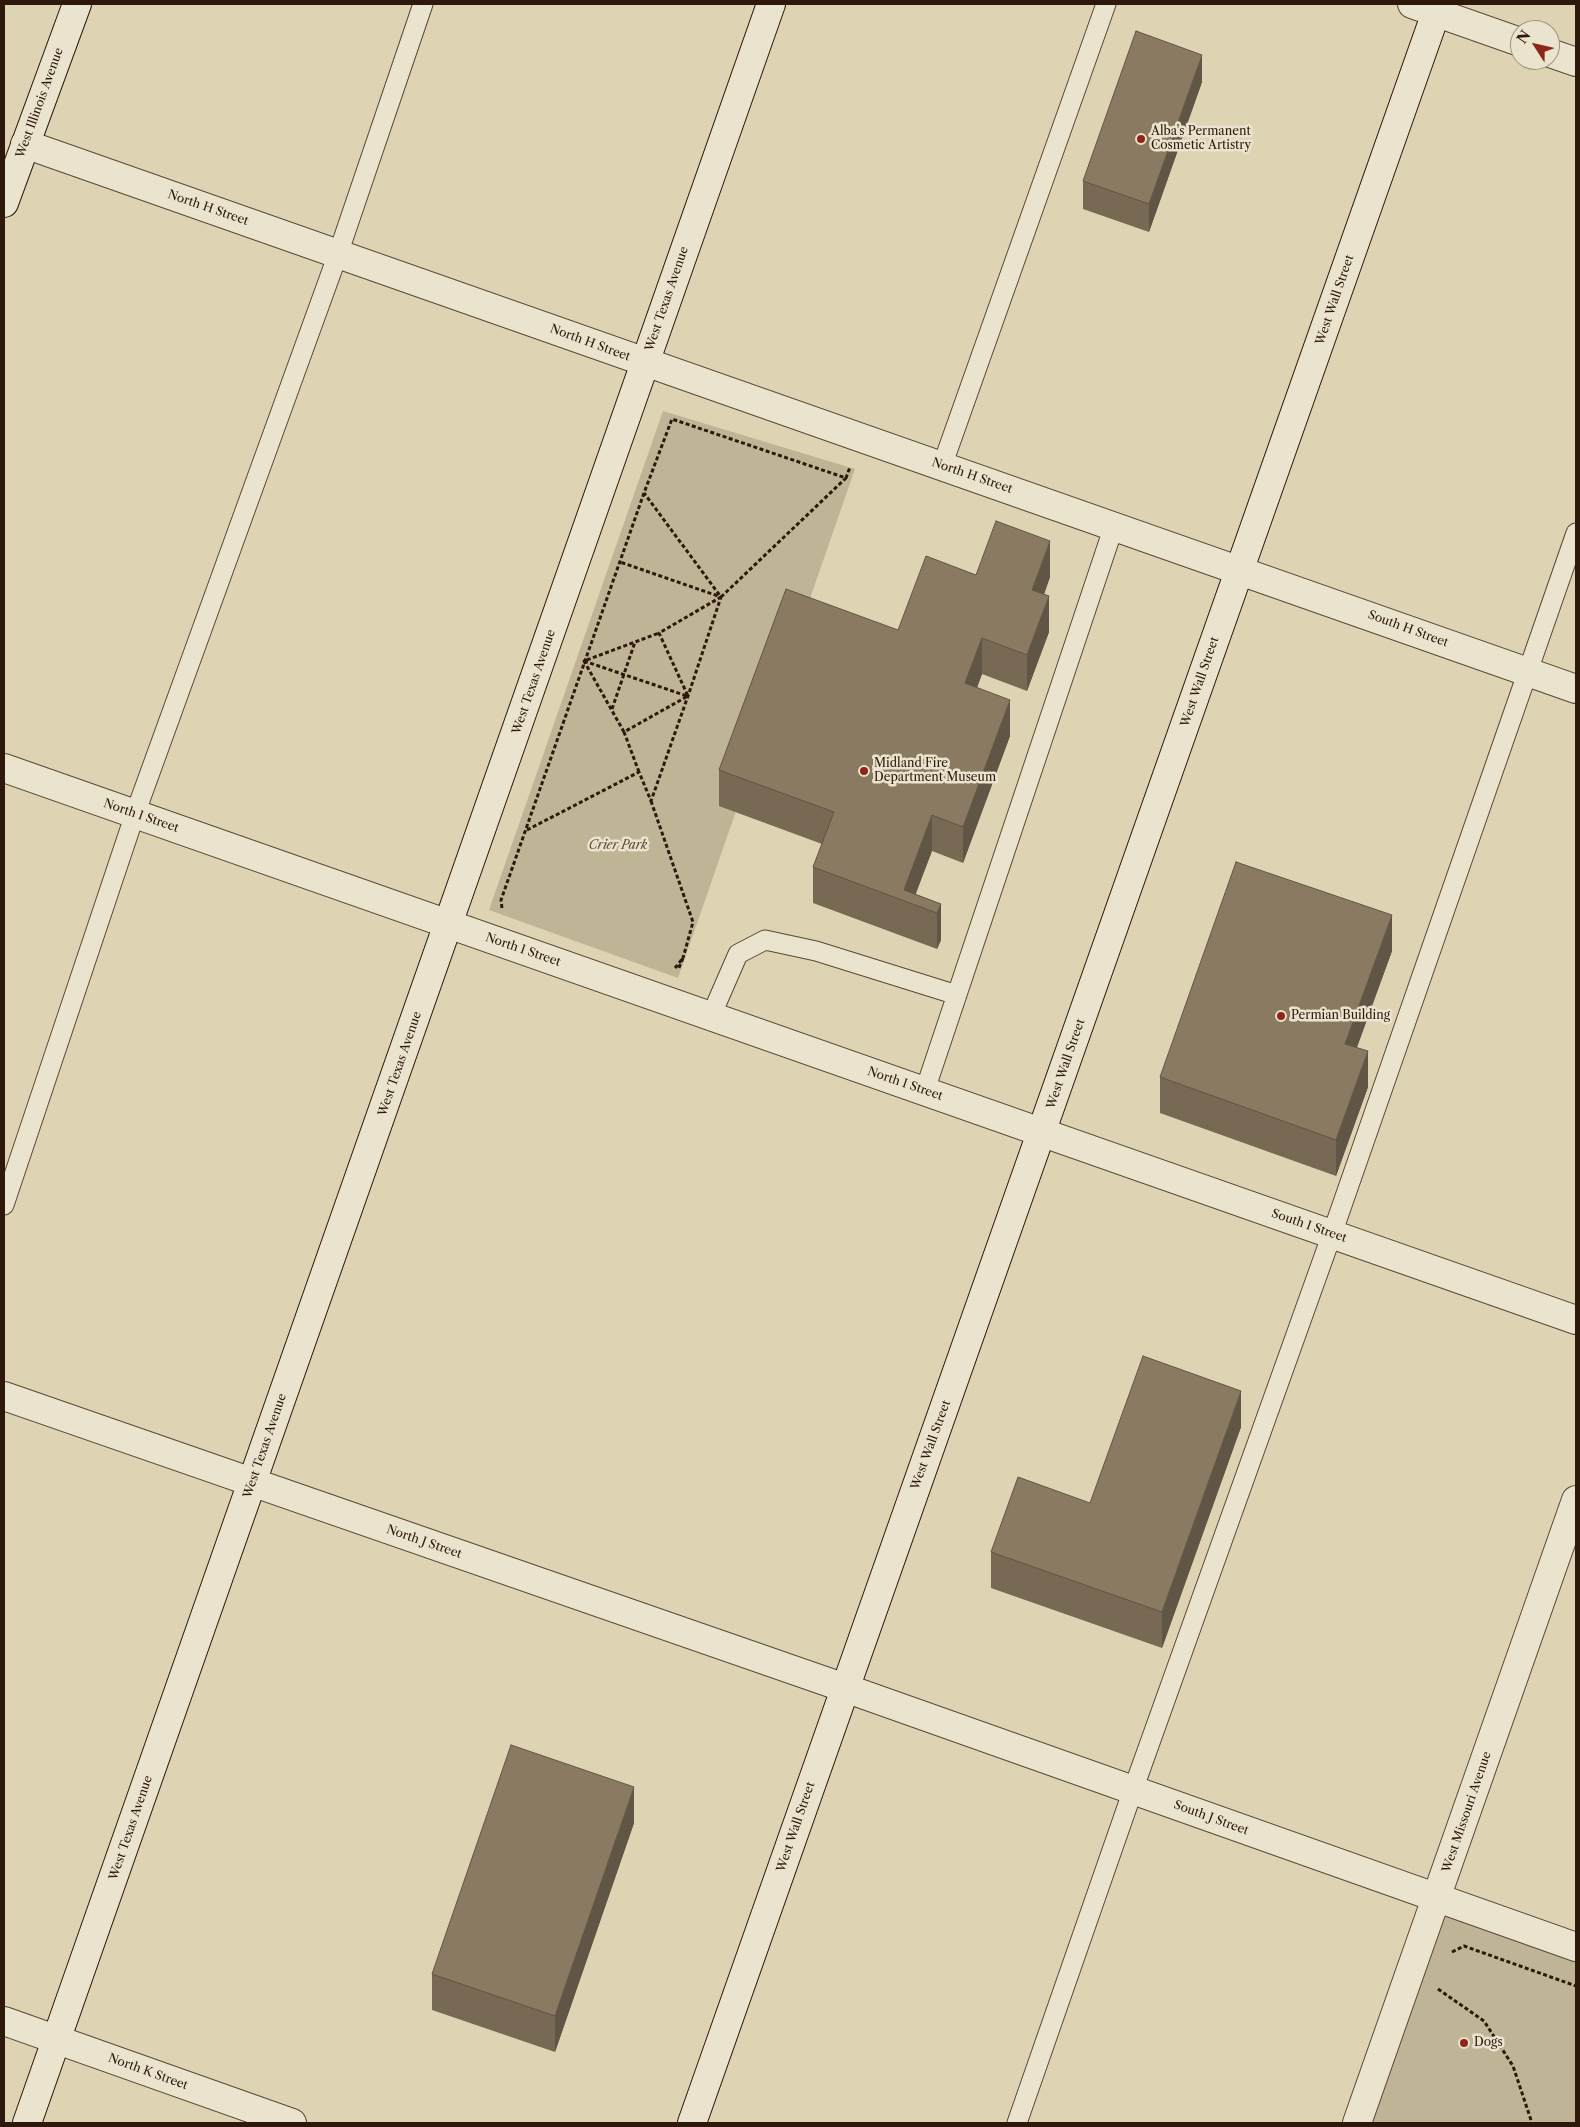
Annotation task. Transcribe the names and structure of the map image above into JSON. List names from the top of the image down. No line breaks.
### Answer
{"streets":{"street":["West Illinois Avenue","North H Street","West Texas Avenue","West Wall Street","South H Street","North I Street","South I Street","North J Street","West Missouri Avenue","South J Street","North K Street"]},"crossings":[["West Illinois Avenue","North H Street"],["North H Street","West Texas Avenue"],["North H Street","West Wall Street"],["North H Street","South H Street"],["West Texas Avenue","North I Street"],["West Texas Avenue","North J Street"],["West Texas Avenue","North K Street"],["West Wall Street","South H Street"],["West Wall Street","North I Street"],["West Wall Street","South I Street"],["West Wall Street","North J Street"],["West Wall Street","South J Street"],["North I Street","South I Street"],["North J Street","South J Street"],["West Missouri Avenue","South J Street"]],"parks":["Crier Park"],"places":["Alba's Permanent Cosmetic Artistry","Midland Fire Department Museum","Permian Building","Dogs"],"north":"top left"}
